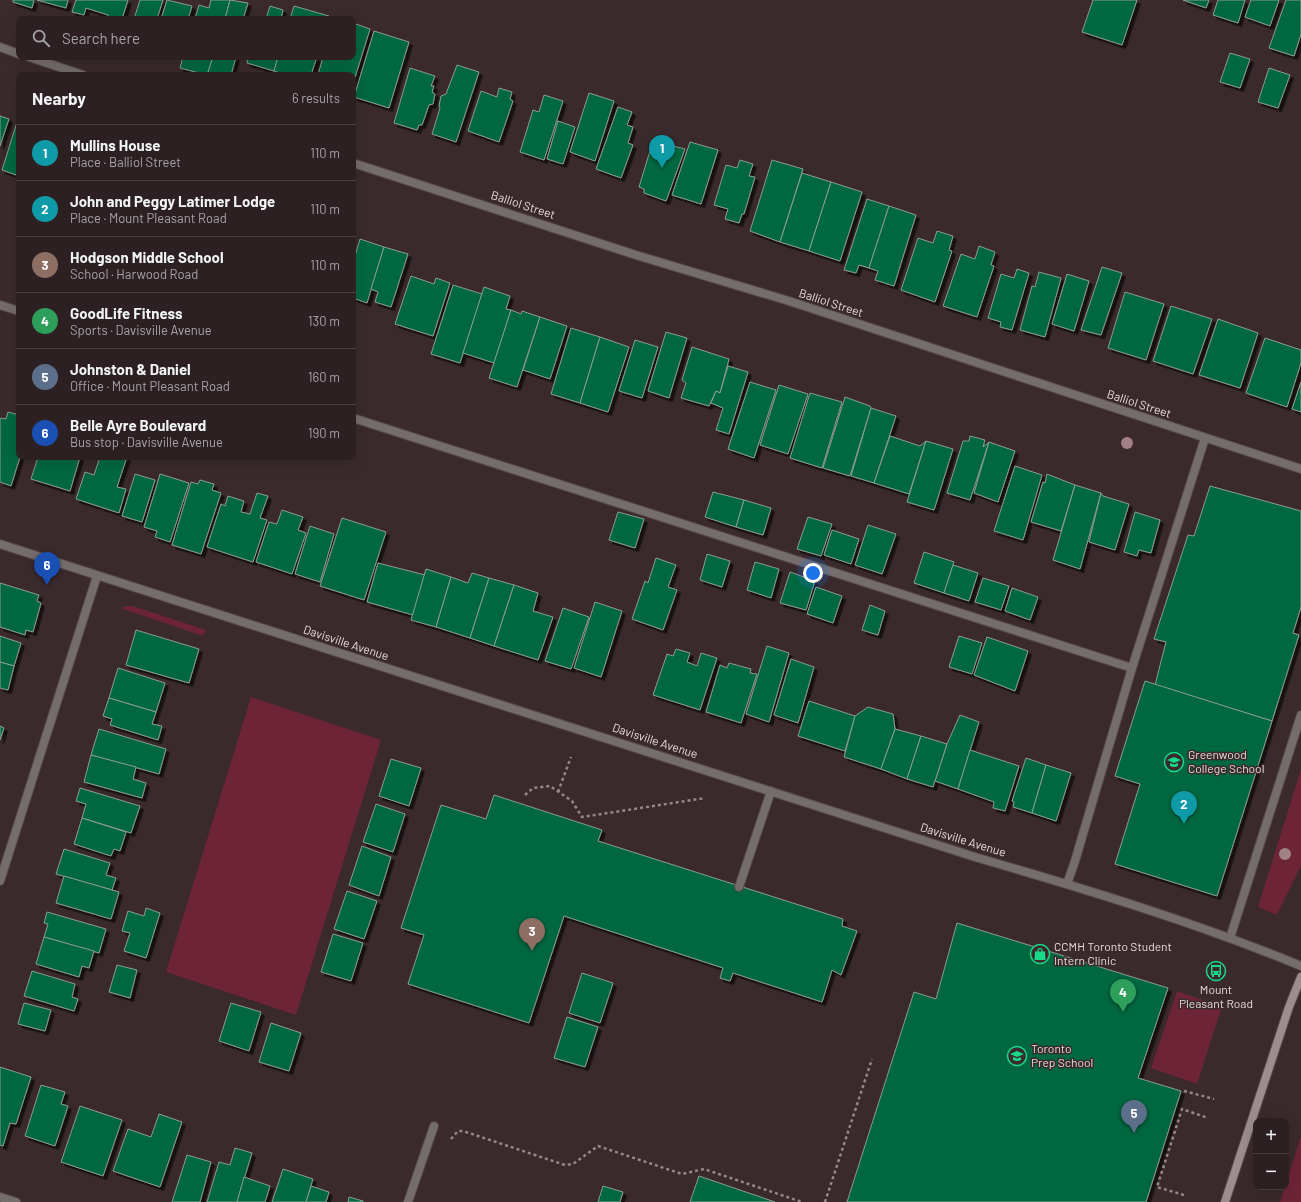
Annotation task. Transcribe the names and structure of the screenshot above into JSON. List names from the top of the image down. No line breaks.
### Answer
{"streets":{"street":["Balliol Street","Davisville Avenue"]},"places":{"school or university":["Greenwood College School","Toronto Prep School"],"shop":["CCMH Toronto Student Intern Clinic"],"bus stop":["Mount Pleasant Road"]},"page":{"search":"Search here","heading":["Nearby","6 results"],"list":[{"mark":"1","name":"Mullins House","note":"Place · Balliol Street","value":"110 m"},{"mark":"2","name":"John and Peggy Latimer Lodge","note":"Place · Mount Pleasant Road","value":"110 m"},{"mark":"3","name":"Hodgson Middle School","note":"School · Harwood Road","value":"110 m"},{"mark":"4","name":"GoodLife Fitness","note":"Sports · Davisville Avenue","value":"130 m"},{"mark":"5","name":"Johnston & Daniel","note":"Office · Mount Pleasant Road","value":"160 m"},{"mark":"6","name":"Belle Ayre Boulevard","note":"Bus stop · Davisville Avenue","value":"190 m"}],"pins":["1","6","2","3","4","5"],"map_buttons":["+","−"]}}
